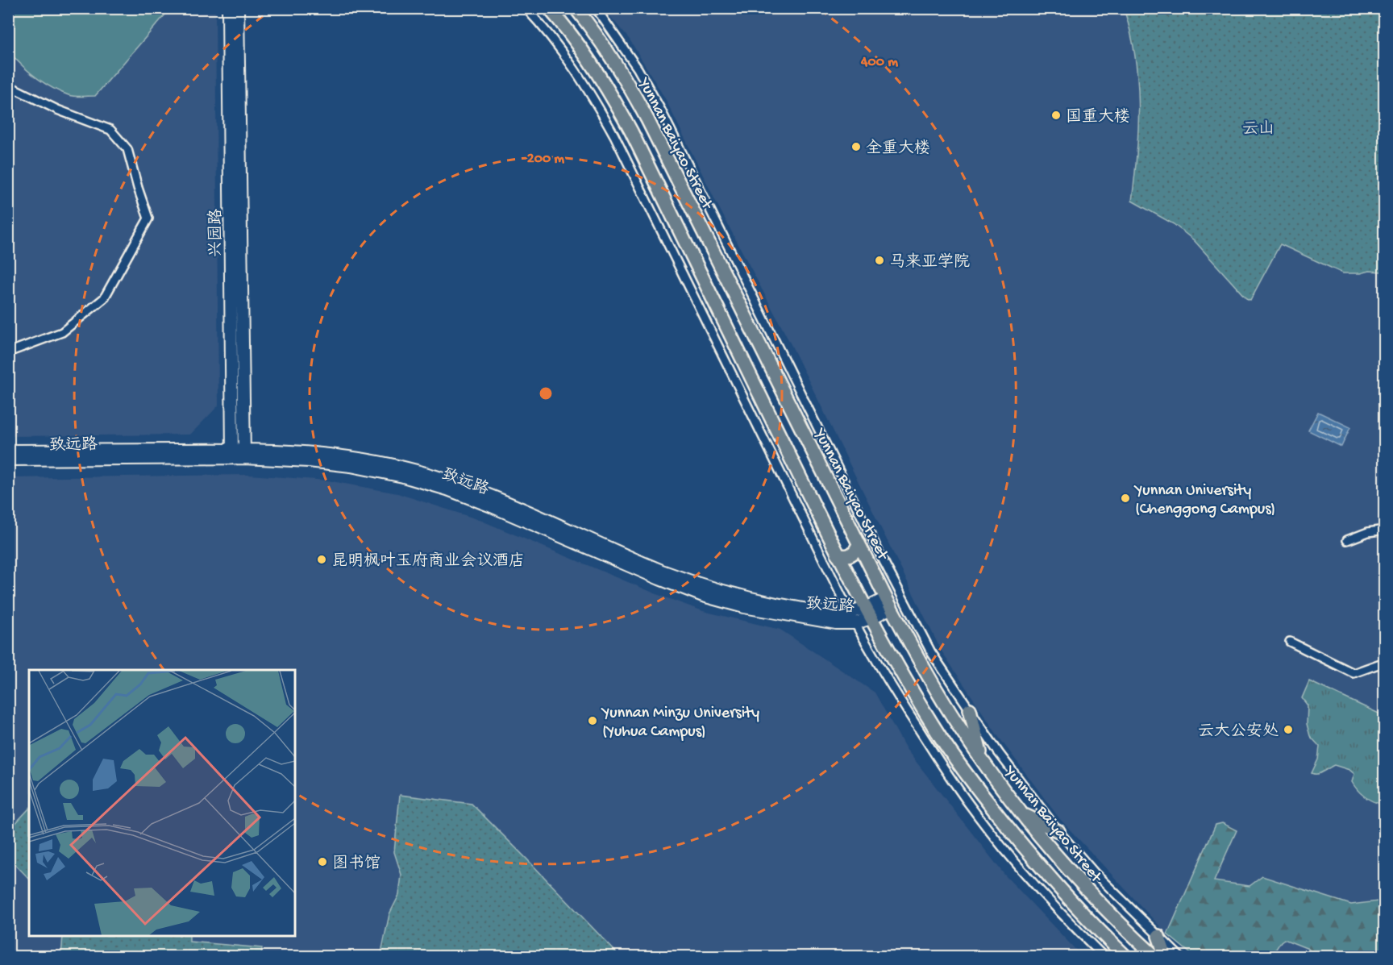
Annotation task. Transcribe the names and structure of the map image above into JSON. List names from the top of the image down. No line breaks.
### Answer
{"streets":{"main road":["Yunnan Baiyao Street","兴园路","致远路"]},"crossings":[["Yunnan Baiyao Street","致远路"],["兴园路","致远路"]],"parks":["云山"],"places":["国重大楼","全重大楼","马来亚学院","Yunnan University (Chenggong Campus)","昆明枫叶玉府商业会议酒店","Yunnan Minzu University (Yuhua Campus)","云大公安处","图书馆"],"rings":["400 m","200 m"]}
